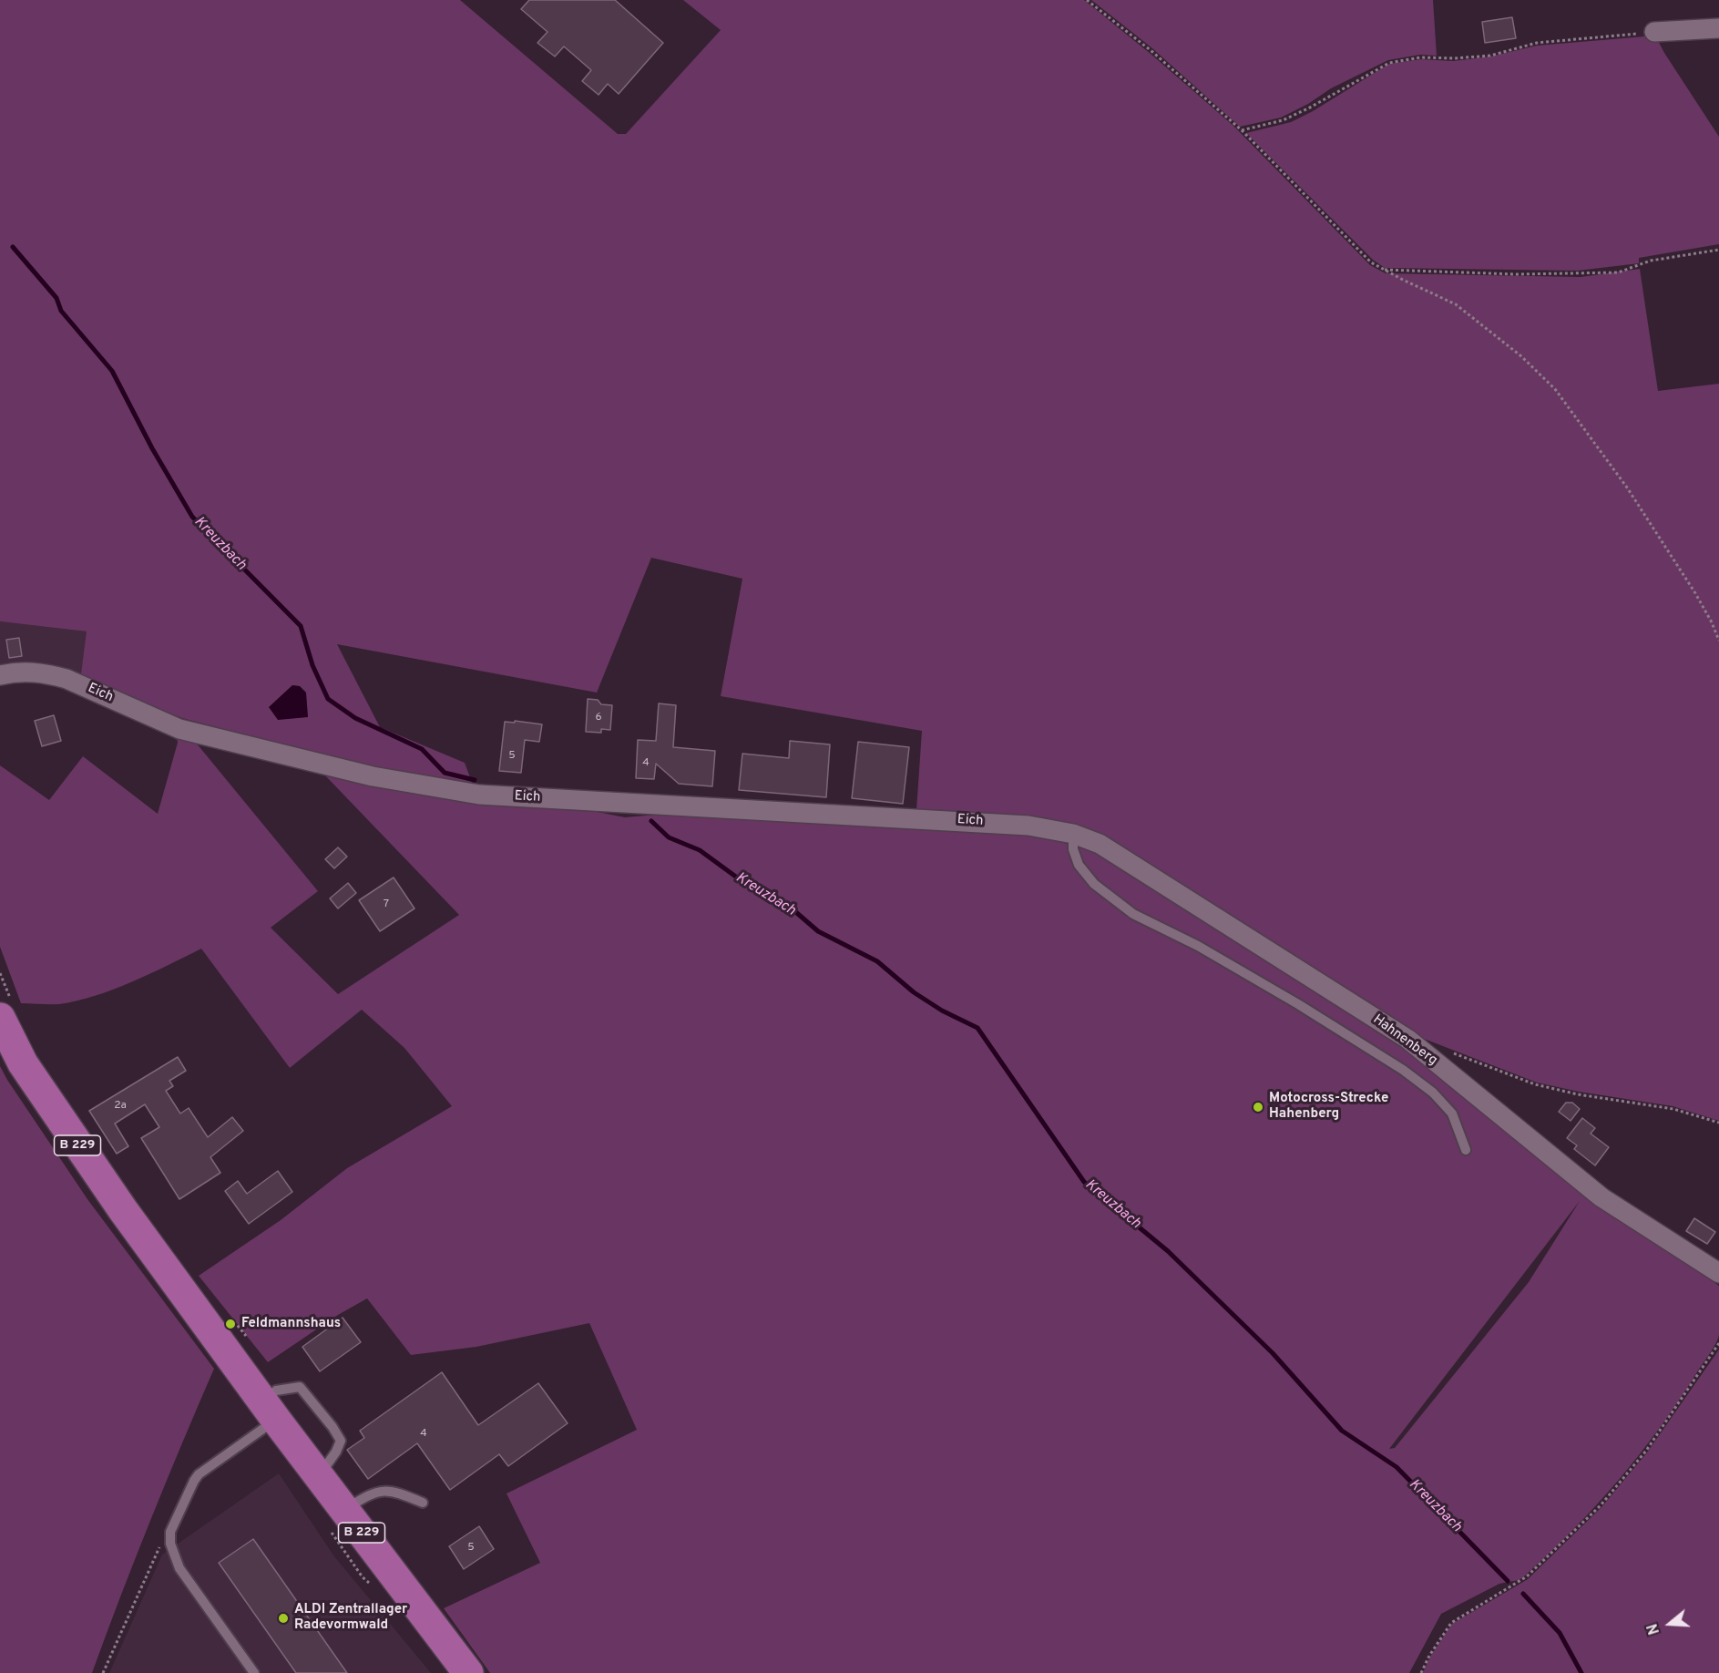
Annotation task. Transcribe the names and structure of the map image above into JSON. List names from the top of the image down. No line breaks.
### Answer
{"streets":{"main road":["B 229"],"street":["Eich","Hahnenberg"]},"crossings":[["Eich","Hahnenberg"]],"water":["Kreuzbach"],"places":["Motocross-Strecke Hahenberg","Feldmannshaus","ALDI Zentrallager Radevormwald"],"house_numbers":["6","5","4","7","2a","4","5"],"north":"left"}
